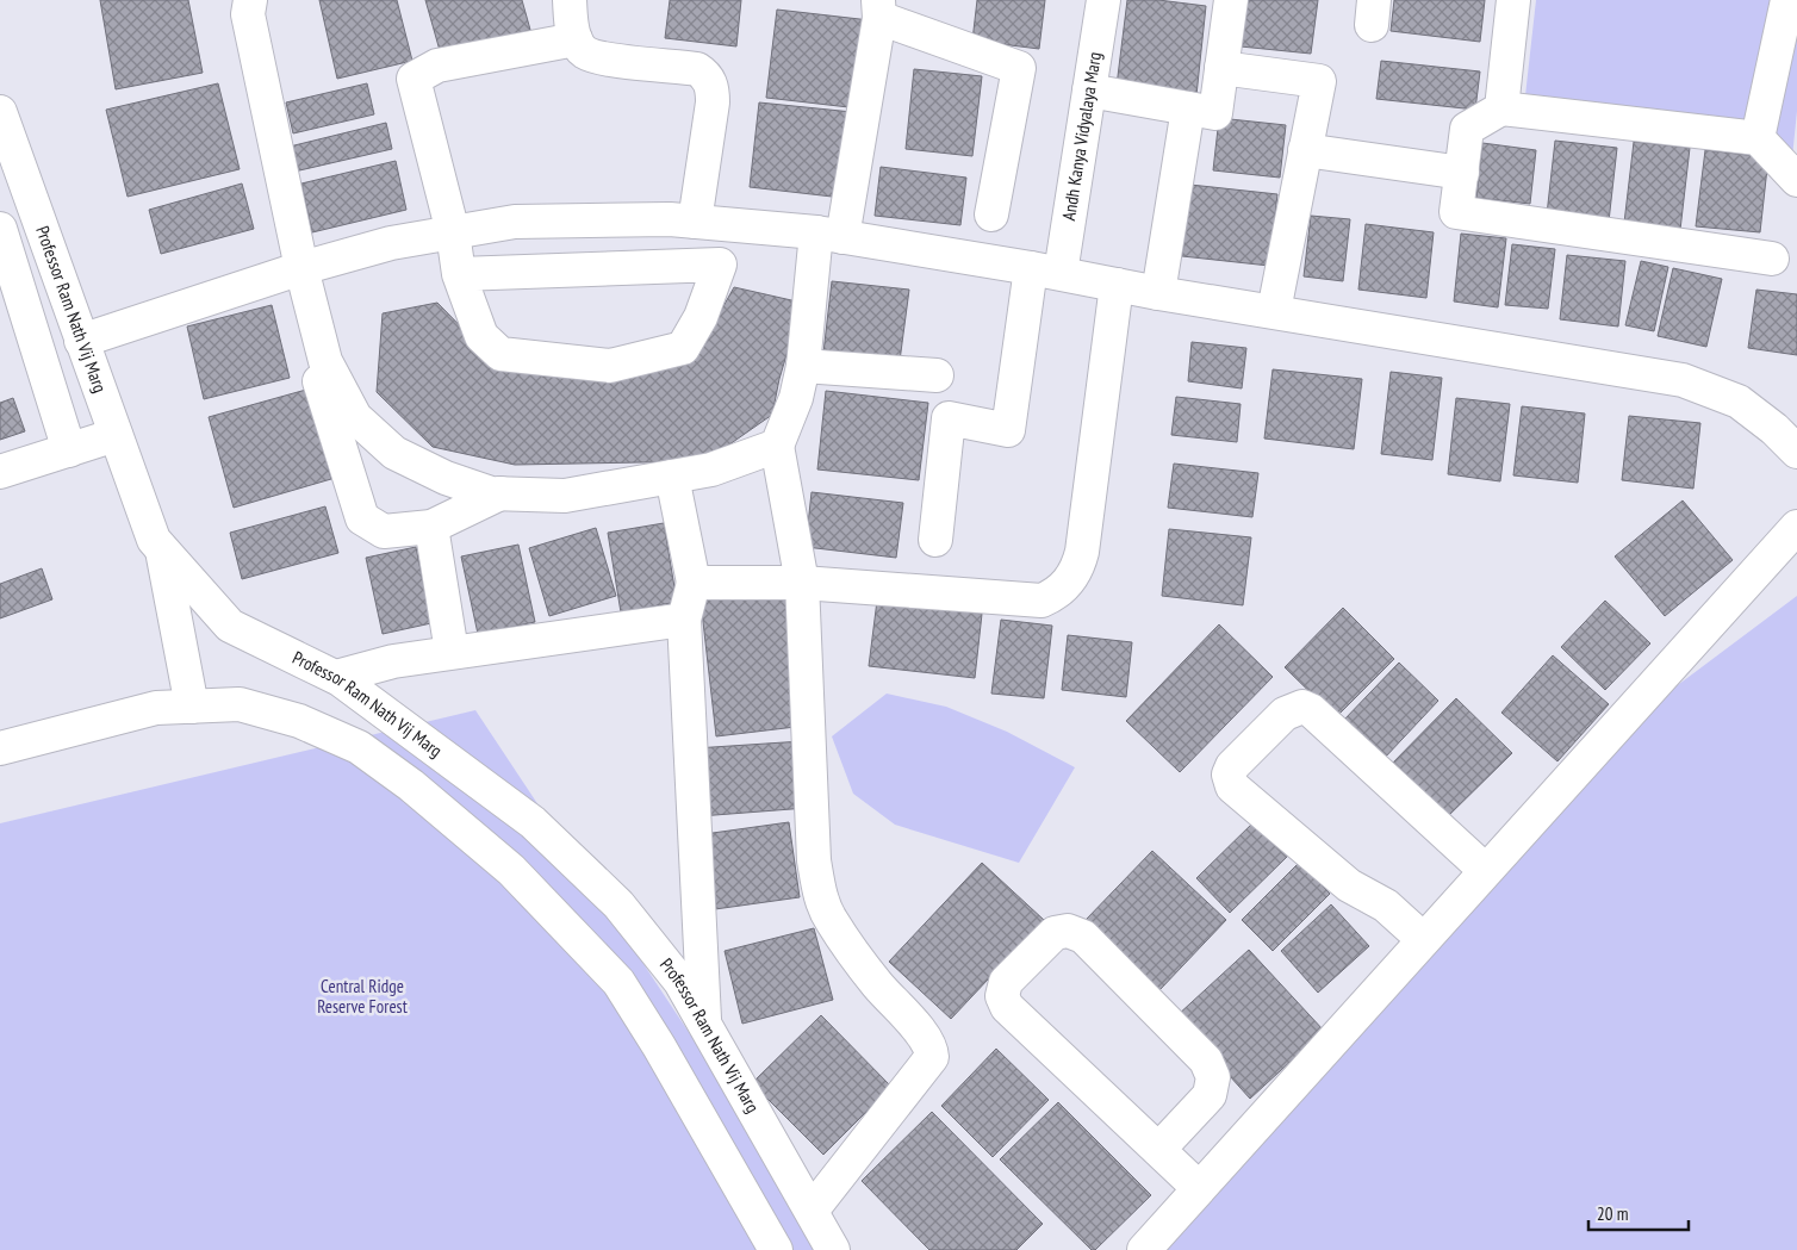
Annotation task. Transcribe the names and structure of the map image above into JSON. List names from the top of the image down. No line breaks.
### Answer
{"streets":{"street":["Andh Kanya Vidyalaya Marg","Professor Ram Nath Vij Marg"]},"parks":["Central Ridge Reserve Forest"],"scale_bar":"20 m"}
